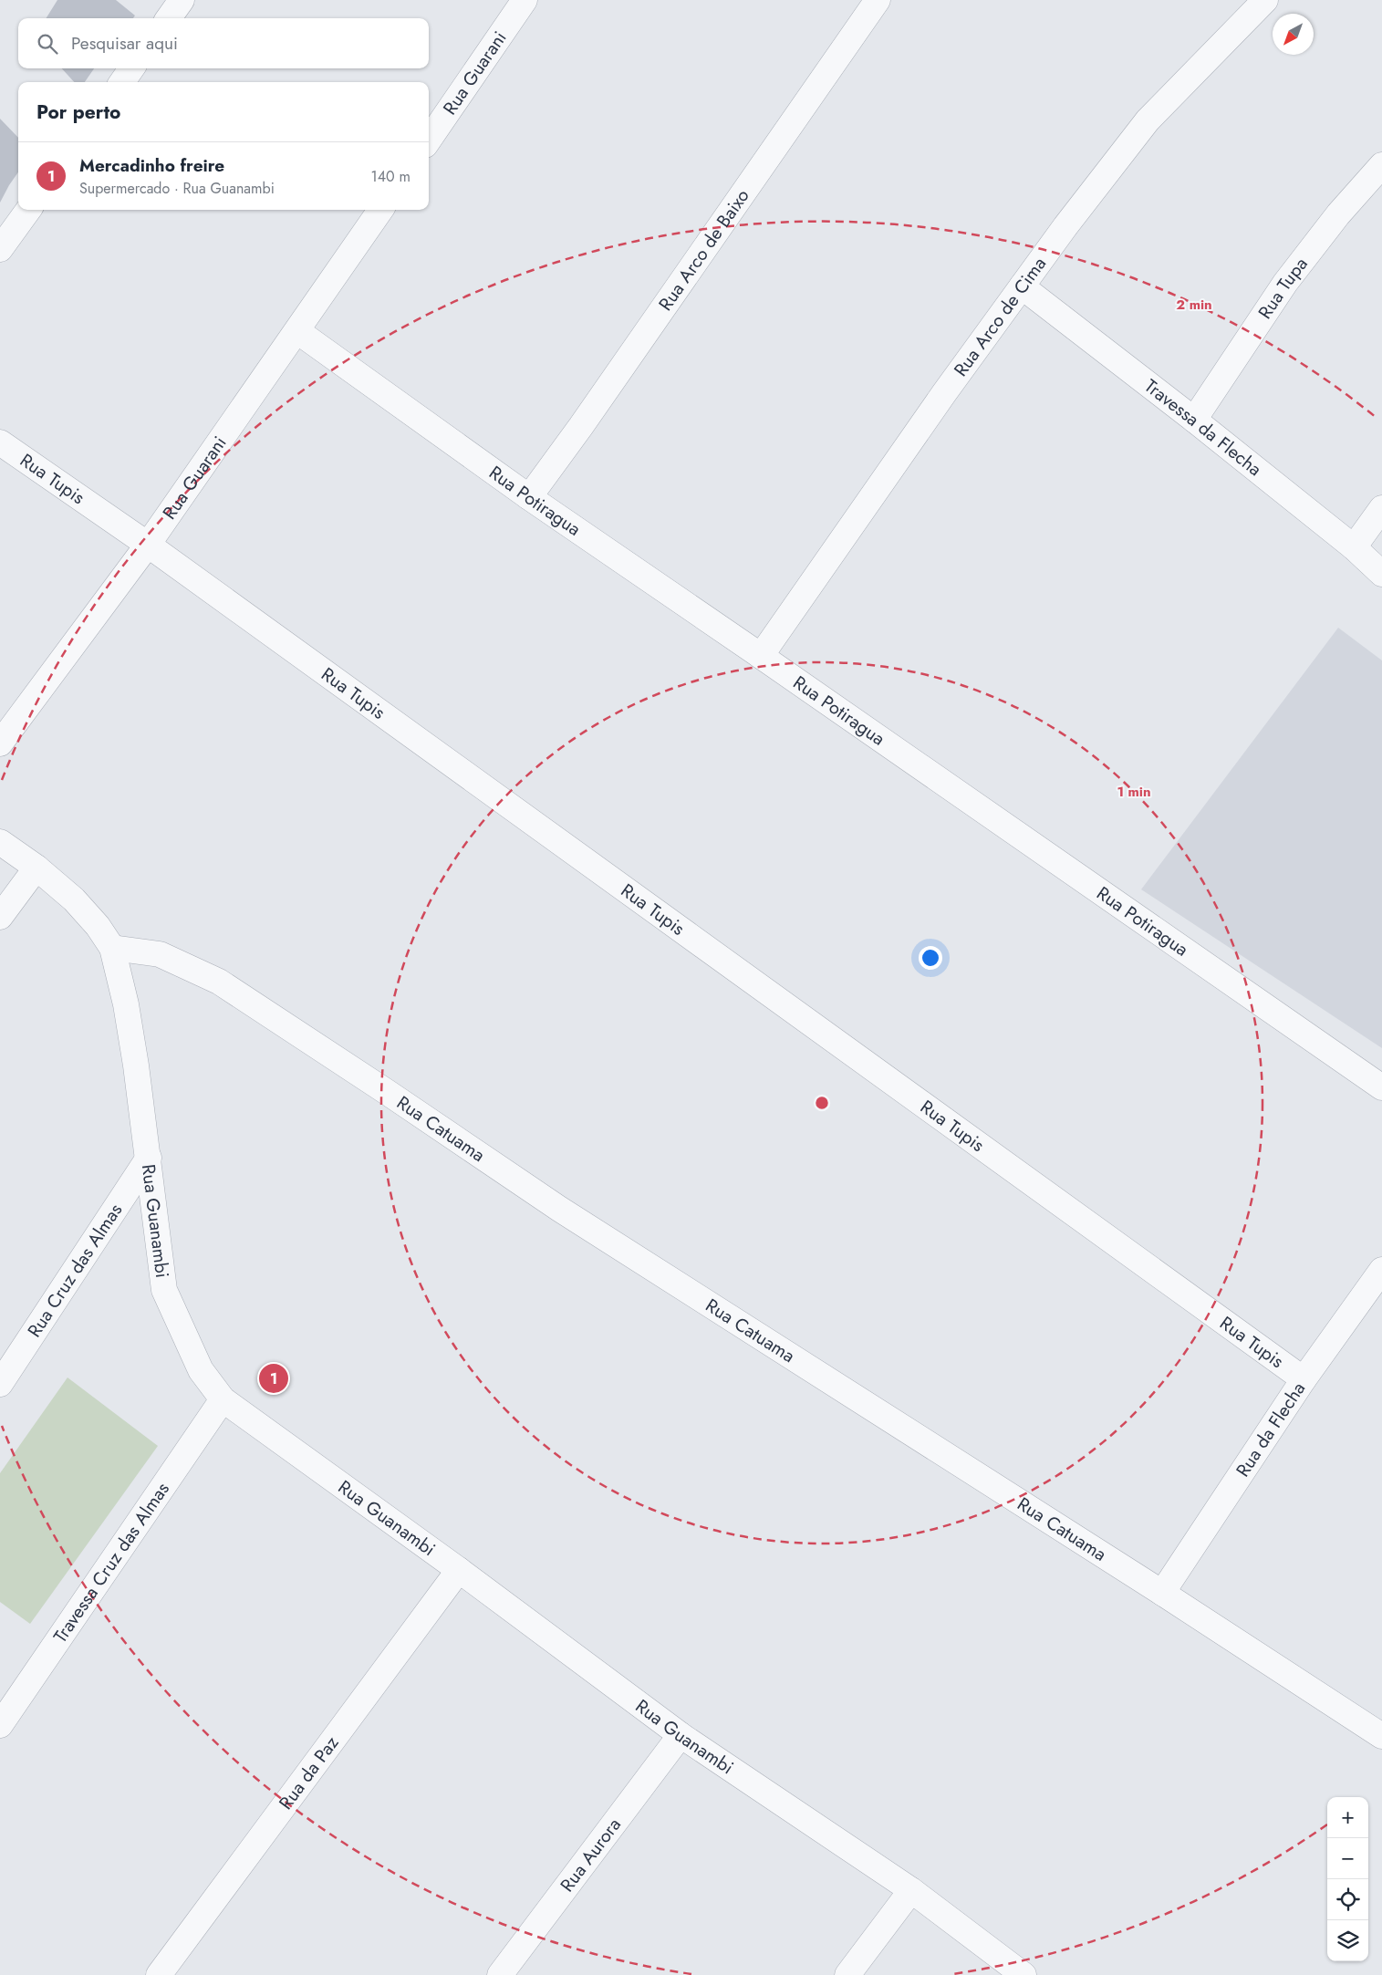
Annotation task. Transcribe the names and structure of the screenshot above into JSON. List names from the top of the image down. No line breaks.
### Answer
{"streets":{"street":["Rua Guarani","Rua Arco de Baixo","Rua Tupa","Rua Arco de Cima","Travessa da Flecha","Rua Tupis","Rua Potiragua","Rua Catuama","Rua Guanambi","Rua Cruz das Almas","Rua da Flecha","Travessa Cruz das Almas","Rua da Paz","Rua Aurora"]},"crossings":[["Rua Guarani","Rua Tupis"],["Rua Guarani","Rua Potiragua"],["Rua Arco de Baixo","Rua Potiragua"],["Rua Tupa","Travessa da Flecha"],["Rua Arco de Cima","Travessa da Flecha"],["Rua Arco de Cima","Rua Potiragua"],["Rua Tupis","Rua da Flecha"],["Rua Catuama","Rua Guanambi"],["Rua Catuama","Rua da Flecha"],["Rua Guanambi","Rua Cruz das Almas"],["Rua Guanambi","Travessa Cruz das Almas"],["Rua Guanambi","Rua da Paz"],["Rua Guanambi","Rua Aurora"]],"north":"bottom left","page":{"search":"Pesquisar aqui","heading":"Por perto","list":[{"mark":"1","name":"Mercadinho freire","note":"Supermercado · Rua Guanambi","value":"140 m"}],"pins":"1","map_buttons":["+","−"]},"rings":["2 min","1 min"]}
